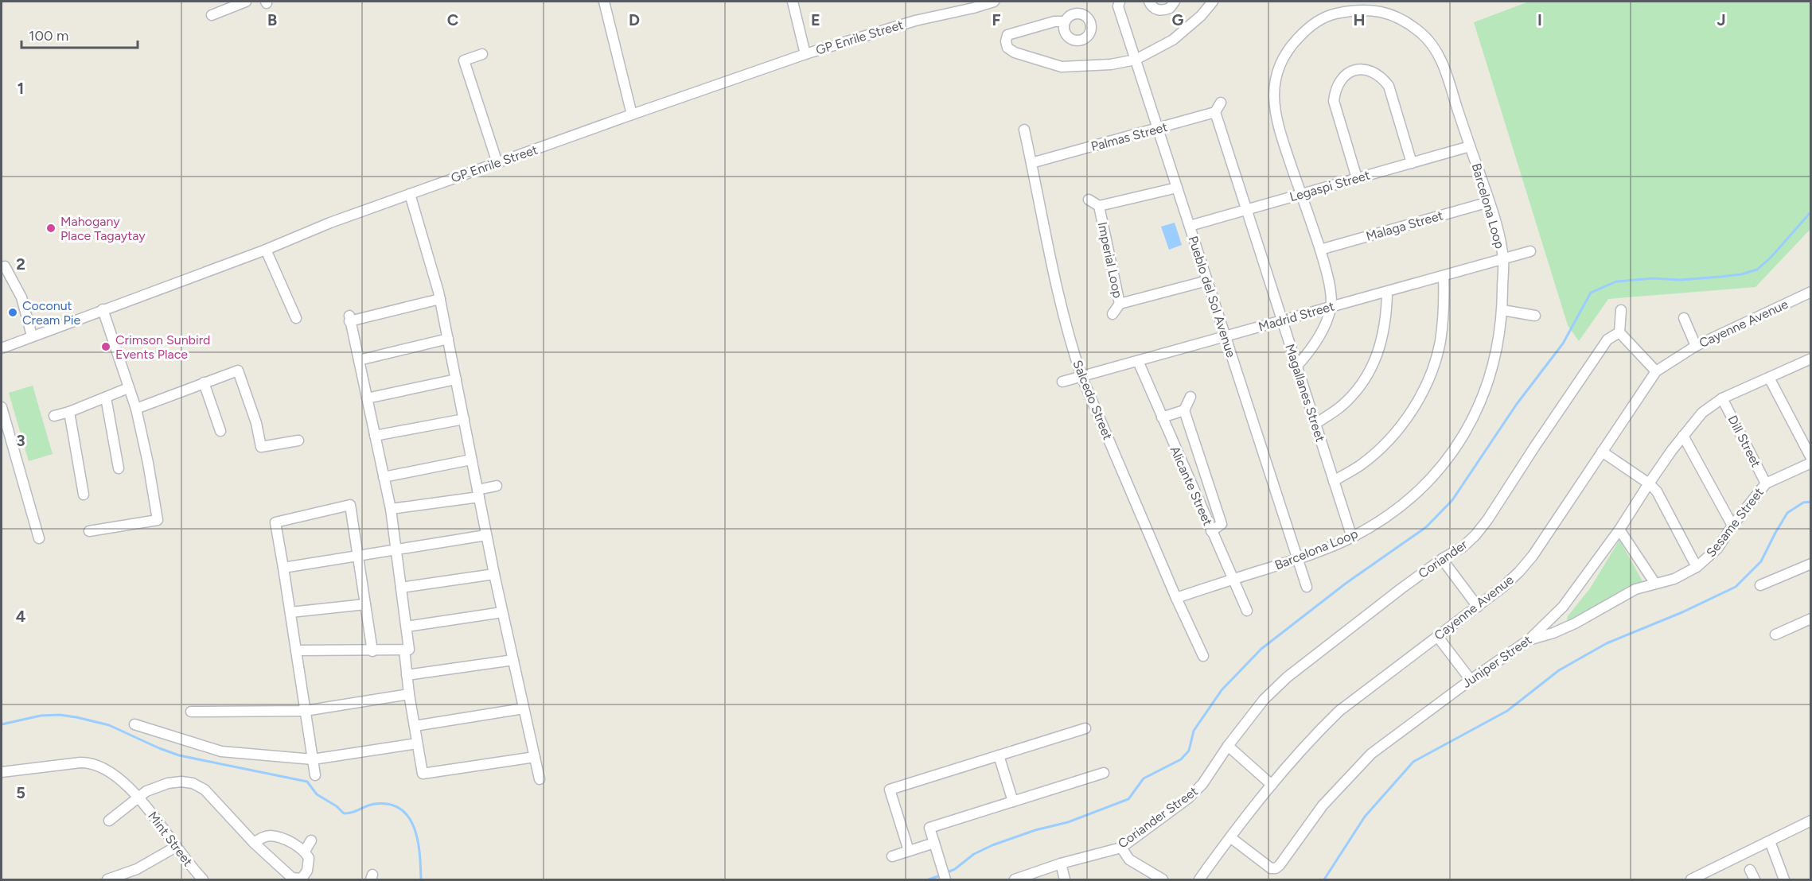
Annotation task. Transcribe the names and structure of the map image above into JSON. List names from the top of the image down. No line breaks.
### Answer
{"streets":{"street":["GP Enrile Street","Palmas Street","Legaspi Street","Barcelona Loop","Malaga Street","Imperial Loop","Pueblo del Sol Avenue","Madrid Street","Cayenne Avenue","Magallanes Street","Salcedo Street","Dill Street","Alicante Street","Sesame Street","Coriander","Juniper Street","Coriander Street","Mint Street"]},"crossings":[["Palmas Street","Pueblo del Sol Avenue"],["Palmas Street","Magallanes Street"],["Palmas Street","Salcedo Street"],["Legaspi Street","Barcelona Loop"],["Legaspi Street","Pueblo del Sol Avenue"],["Legaspi Street","Magallanes Street"],["Barcelona Loop","Malaga Street"],["Barcelona Loop","Pueblo del Sol Avenue"],["Barcelona Loop","Madrid Street"],["Barcelona Loop","Magallanes Street"],["Barcelona Loop","Salcedo Street"],["Barcelona Loop","Alicante Street"],["Imperial Loop","Pueblo del Sol Avenue"],["Pueblo del Sol Avenue","Madrid Street"],["Madrid Street","Magallanes Street"],["Madrid Street","Salcedo Street"],["Madrid Street","Alicante Street"],["Cayenne Avenue","Juniper Street"],["Dill Street","Sesame Street"],["Dill Street","Juniper Street"],["Sesame Street","Juniper Street"],["Coriander","Coriander Street"]],"places":["Mahogany Place Tagaytay","Coconut Cream Pie","Crimson Sunbird Events Place"],"scale_bar":"100 m","grid":{"columns":["B","C","D","E","F","G","H","I","J"],"rows":["1","2","3","4","5"]}}
